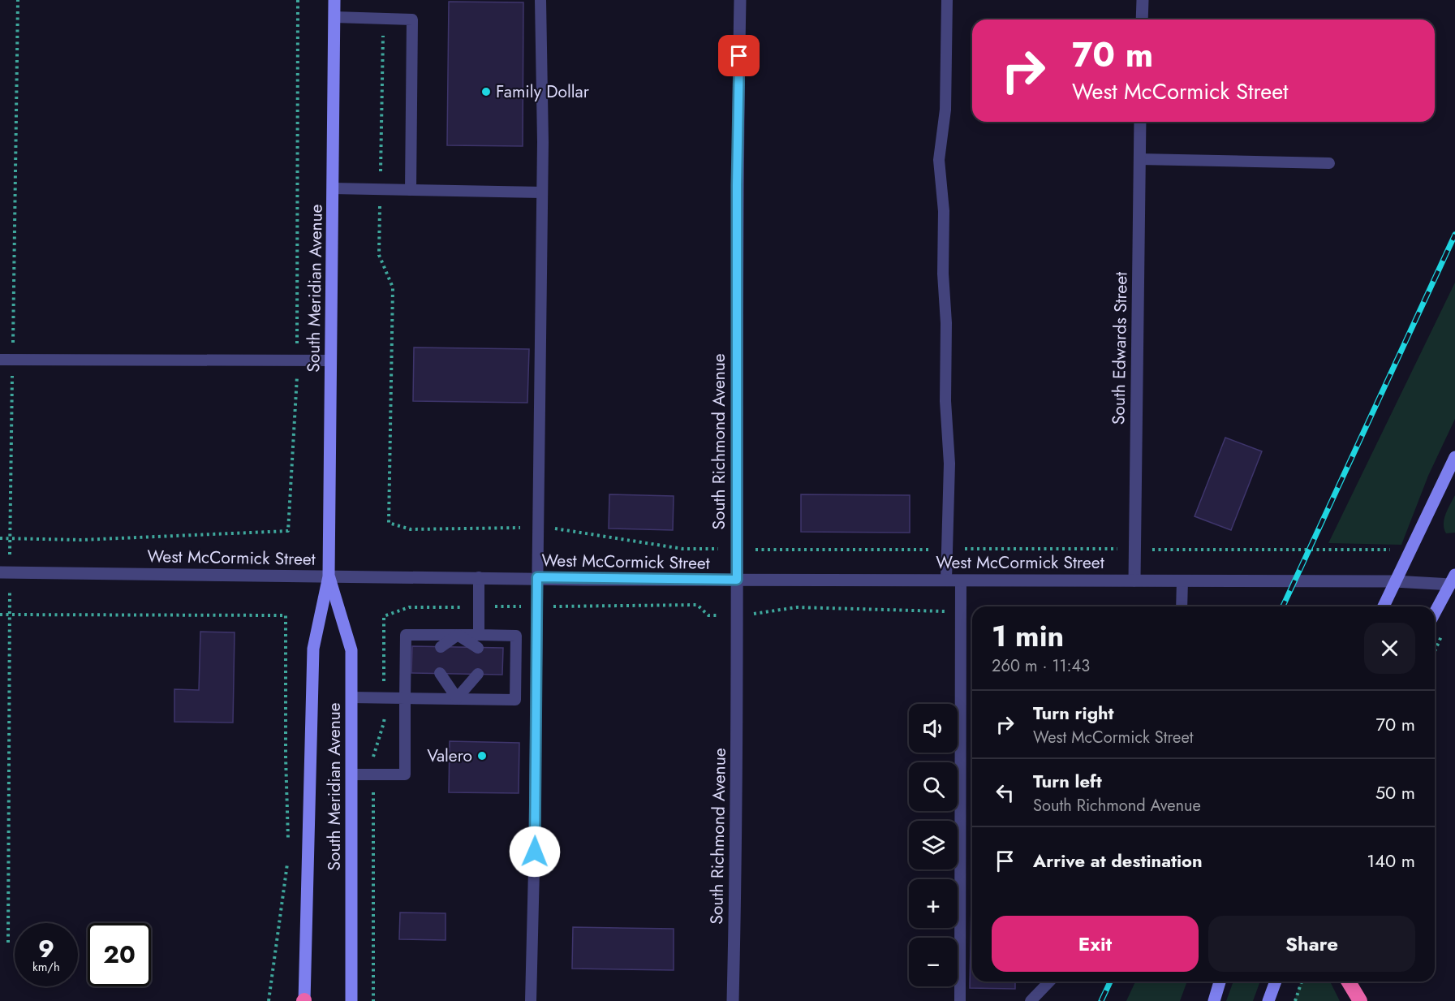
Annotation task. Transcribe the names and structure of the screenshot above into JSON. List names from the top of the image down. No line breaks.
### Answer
{"streets":{"main road":["South Meridian Avenue"],"street":["South Edwards Street","South Richmond Avenue","West McCormick Street"]},"crossings":[["South Meridian Avenue","West McCormick Street"],["South Edwards Street","West McCormick Street"],["South Richmond Avenue","West McCormick Street"]],"places":["Family Dollar","Valero"],"page":{"turn":["70 m","West McCormick Street"],"heading":["1 min","260 m · 11:43"],"list":[{"name":"Turn right","note":"West McCormick Street","value":"70 m"},{"name":"Turn left","note":"South Richmond Avenue","value":"50 m"},{"name":"Arrive at destination","value":"140 m"}],"map_buttons":["+","−"],"buttons":["Exit","Share"],"speed":"9 km/h","limit":"20"}}
